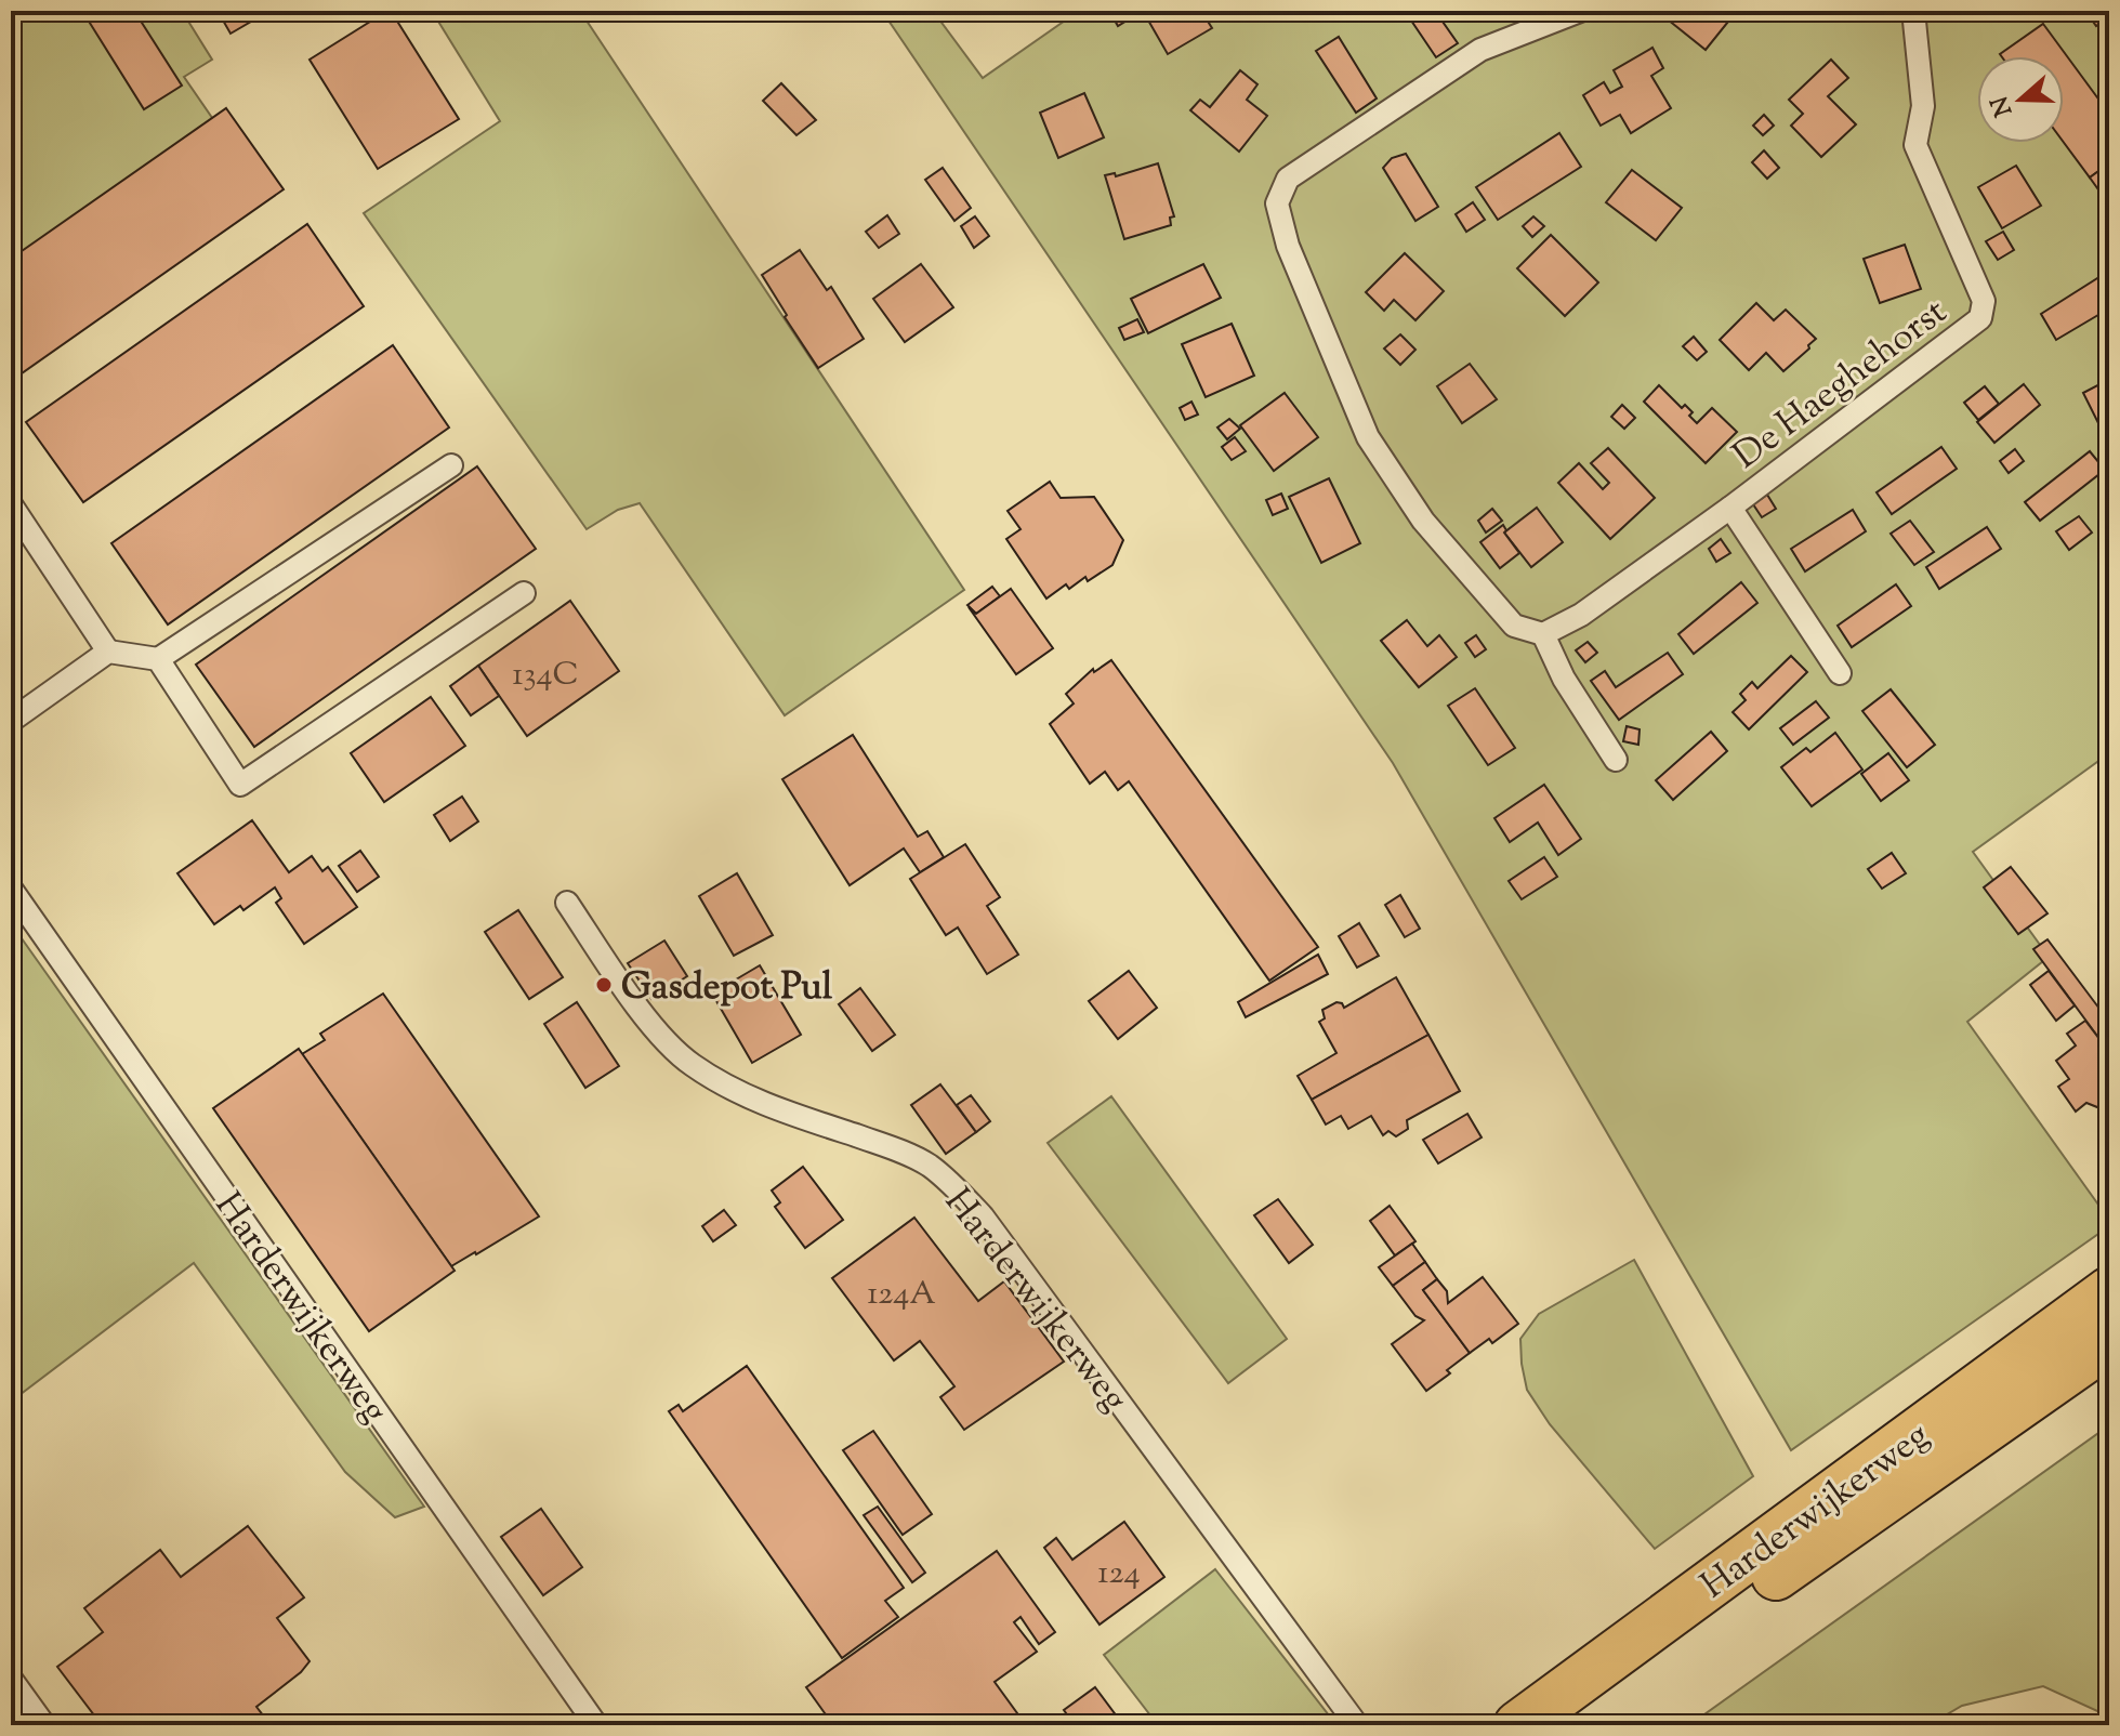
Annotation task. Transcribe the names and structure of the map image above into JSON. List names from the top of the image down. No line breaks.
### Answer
{"streets":{"main road":["Harderwijkerweg"],"lane":["De Haeghehorst"]},"places":["Gasdepot Pul"],"house_numbers":["134C","124A","124"],"north":"left"}
